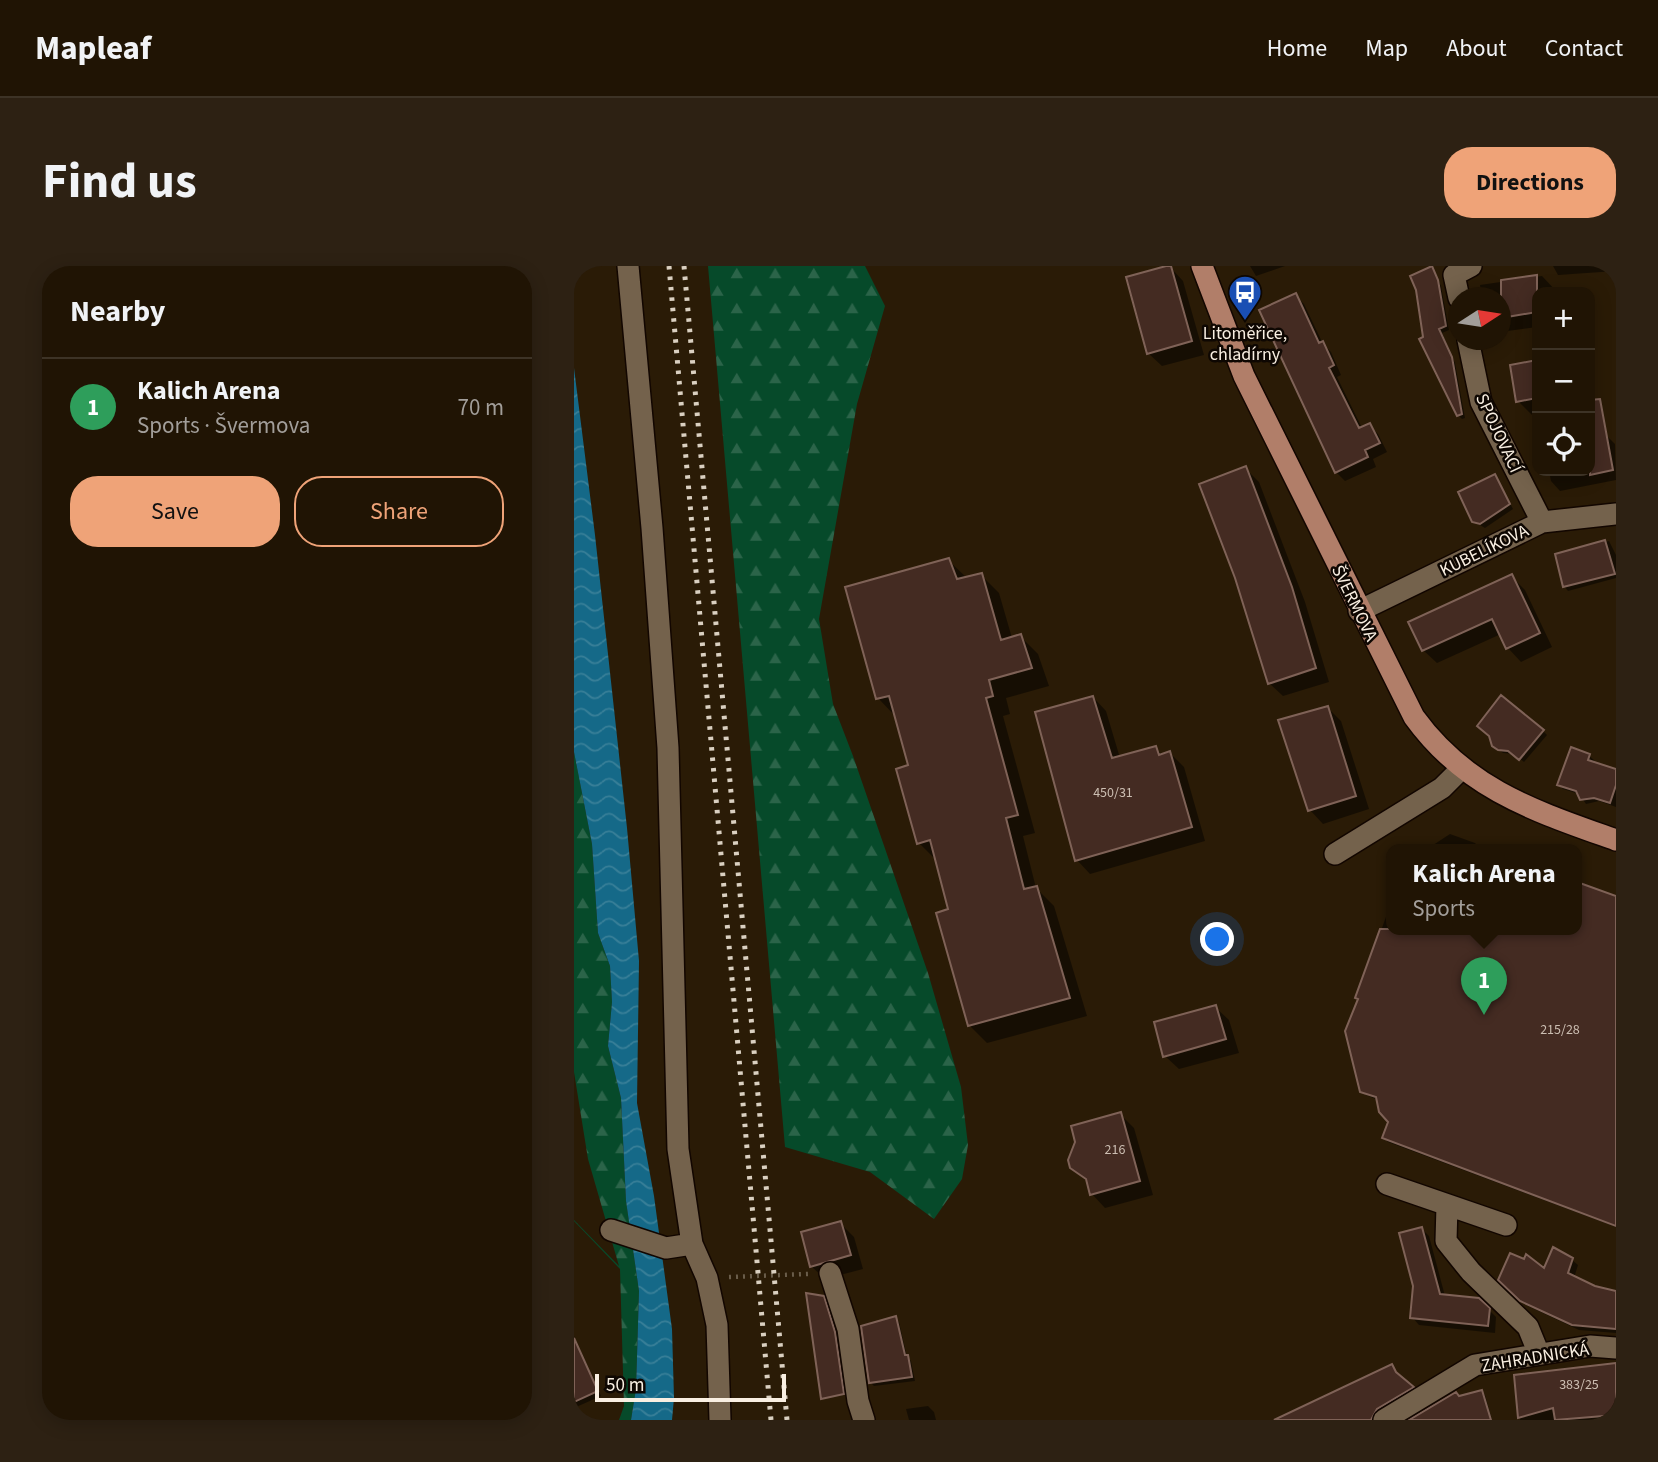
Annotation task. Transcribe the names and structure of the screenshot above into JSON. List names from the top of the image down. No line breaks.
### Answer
{"streets":{"main road":["ŠVERMOVA"],"street":["SPOJOVACÍ","KUBELÍKOVA","ZAHRADNICKÁ"]},"crossings":[["SPOJOVACÍ","KUBELÍKOVA"],["KUBELÍKOVA","ŠVERMOVA"]],"places":{"bus stop":["Litoměřice, chladírny"]},"house_numbers":["450/31","215/28","216","383/25"],"scale_bar":"50 m","north":"right","page":{"header":"Mapleaf","nav":["Home","Map","About","Contact"],"title":"Find us","buttons":["Directions",["Save","Share"]],"heading":"Nearby","map_buttons":["+","−"],"list":[{"mark":"1","name":"Kalich Arena","note":"Sports · Švermova","value":"70 m"}],"popup":["Kalich Arena","Sports"],"pins":"1","scale":"50 m"}}
